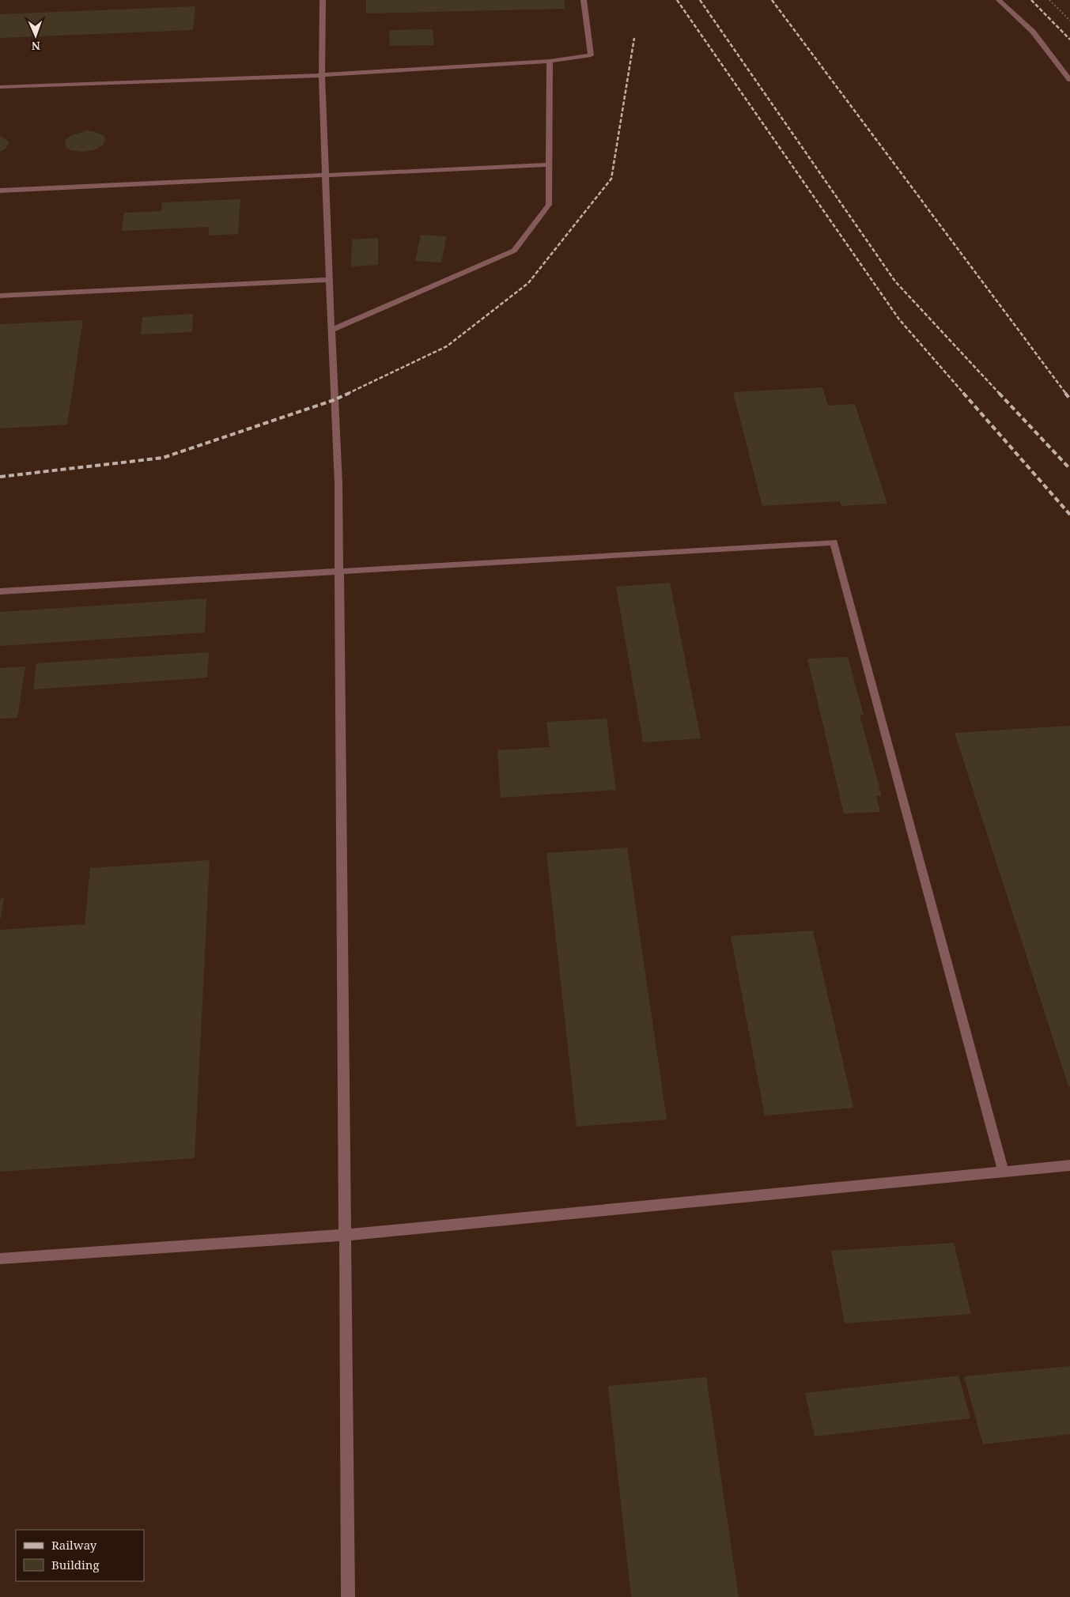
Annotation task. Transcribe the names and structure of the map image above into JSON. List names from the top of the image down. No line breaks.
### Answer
{"legend":["Railway","Building"],"north":"bottom"}
